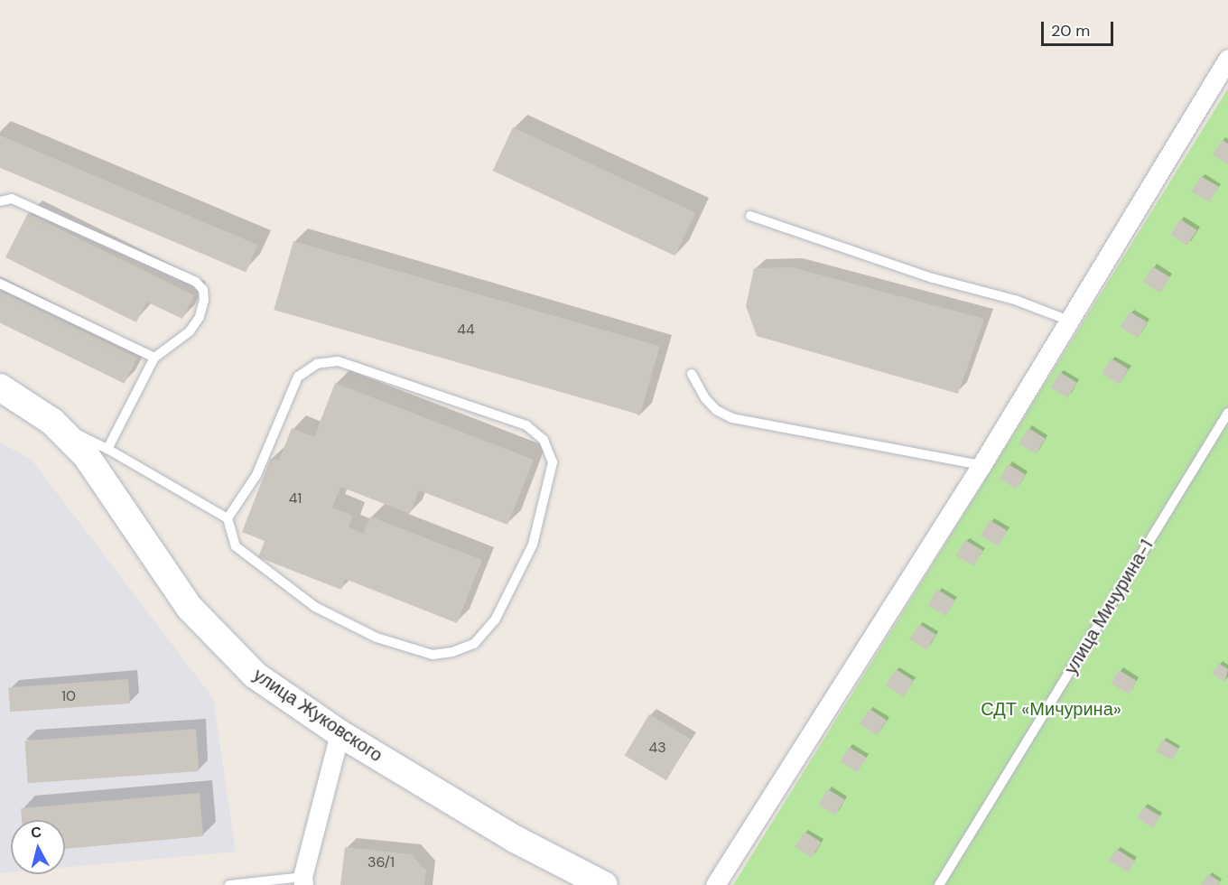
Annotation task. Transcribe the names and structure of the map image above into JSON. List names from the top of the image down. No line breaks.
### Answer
{"streets":{"main road":["улица Жуковского"],"lane":["улица Мичурина-1"]},"parks":["СДТ «Мичурина»"],"house_numbers":["44","41","10","43","36/1"],"scale_bar":"20 m","north":"top"}
